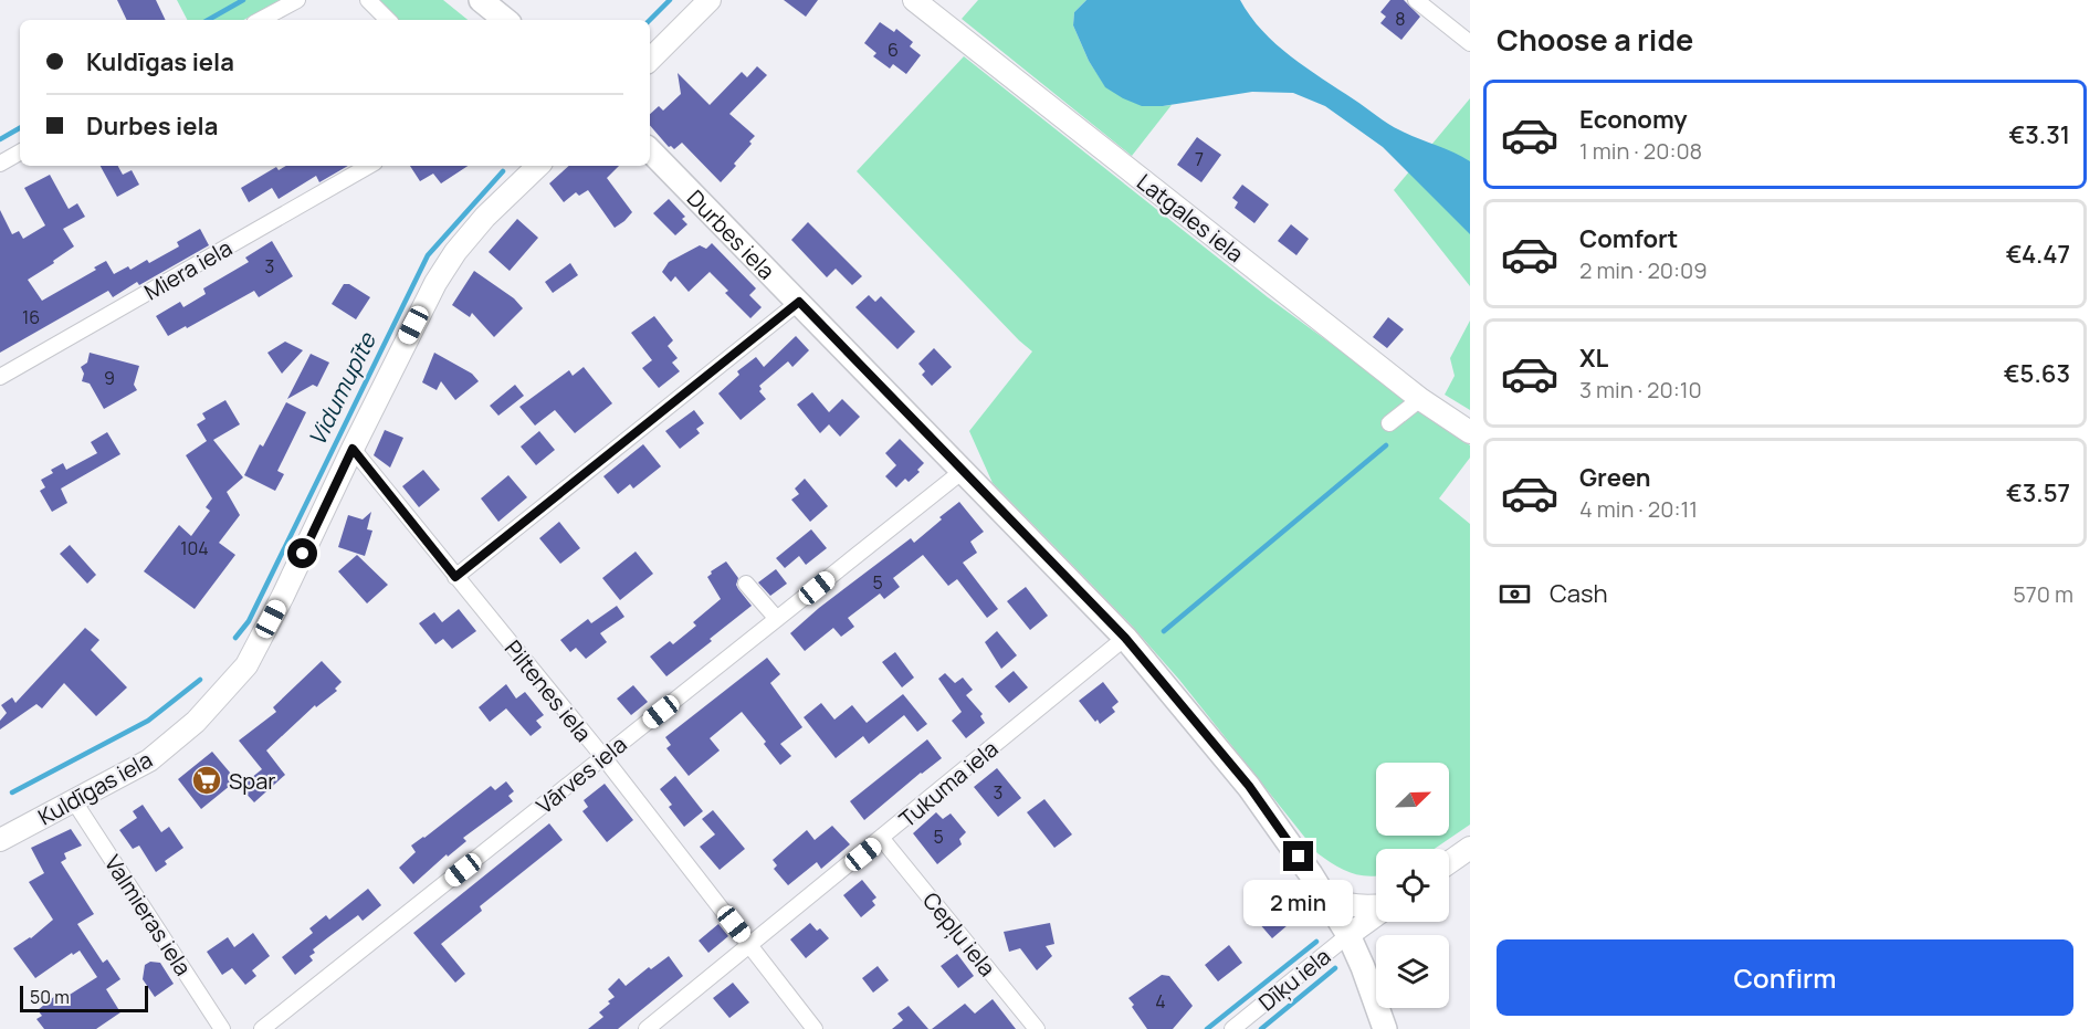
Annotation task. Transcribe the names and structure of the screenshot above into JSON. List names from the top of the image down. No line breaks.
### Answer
{"streets":{"main road":["Durbes iela"],"street":["Latgales iela","Miera iela","Piltenes iela","Vārves iela","Tukuma iela","Kuldīgas iela","Valmieras iela","Cepļu iela","Dīķu iela"]},"crossings":[["Durbes iela","Vārves iela"],["Durbes iela","Tukuma iela"],["Durbes iela","Dīķu iela"],["Piltenes iela","Vārves iela"],["Piltenes iela","Tukuma iela"],["Piltenes iela","Kuldīgas iela"],["Tukuma iela","Cepļu iela"],["Kuldīgas iela","Valmieras iela"]],"water":["Vidumupīte"],"places":{"supermarket":["Spar"]},"house_numbers":["8","6","7","3","16","9","104","5","3","5","4"],"scale_bar":"50 m","north":"top right","page":{"heading":"Choose a ride","banner":["Kuldīgas iela","Durbes iela"],"list":[{"name":"Economy","note":"1 min · 20:08","value":"€3.31"},{"name":"Comfort","note":"2 min · 20:09","value":"€4.47"},{"name":"XL","note":"3 min · 20:10","value":"€5.63"},{"name":"Green","note":"4 min · 20:11","value":"€3.57"}],"pay":["Cash","570 m"],"bubble":"2 min","buttons":"Confirm","scale":"50 m"}}
